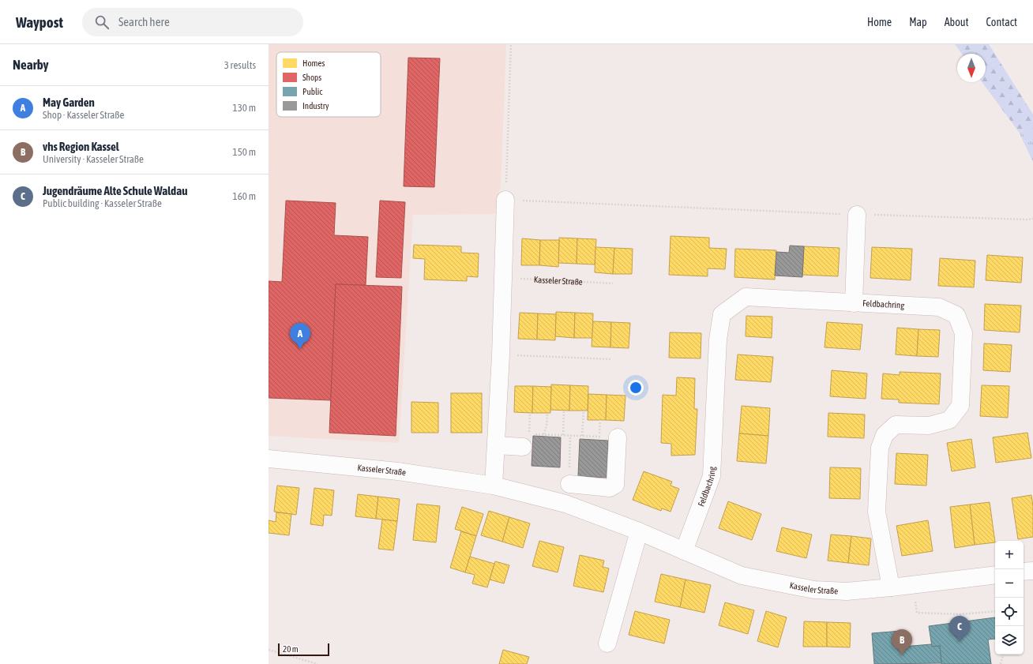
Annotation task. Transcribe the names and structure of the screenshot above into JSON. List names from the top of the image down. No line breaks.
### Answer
{"streets":{"street":["Kasseler Straße","Feldbachring"]},"crossings":[["Kasseler Straße","Feldbachring"]],"legend":["Homes","Shops","Public","Industry"],"scale_bar":"20 m","north":"bottom","page":{"header":"Waypost","search":"Search here","nav":["Home","Map","About","Contact"],"heading":["Nearby","3 results"],"list":[{"mark":"A","name":"May Garden","note":"Shop · Kasseler Straße","value":"130 m"},{"mark":"B","name":"vhs Region Kassel","note":"University · Kasseler Straße","value":"150 m"},{"mark":"C","name":"Jugendräume Alte Schule Waldau","note":"Public building · Kasseler Straße","value":"160 m"}],"pins":["A","C","B"],"map_buttons":["+","−"],"scale":"20 m"}}
